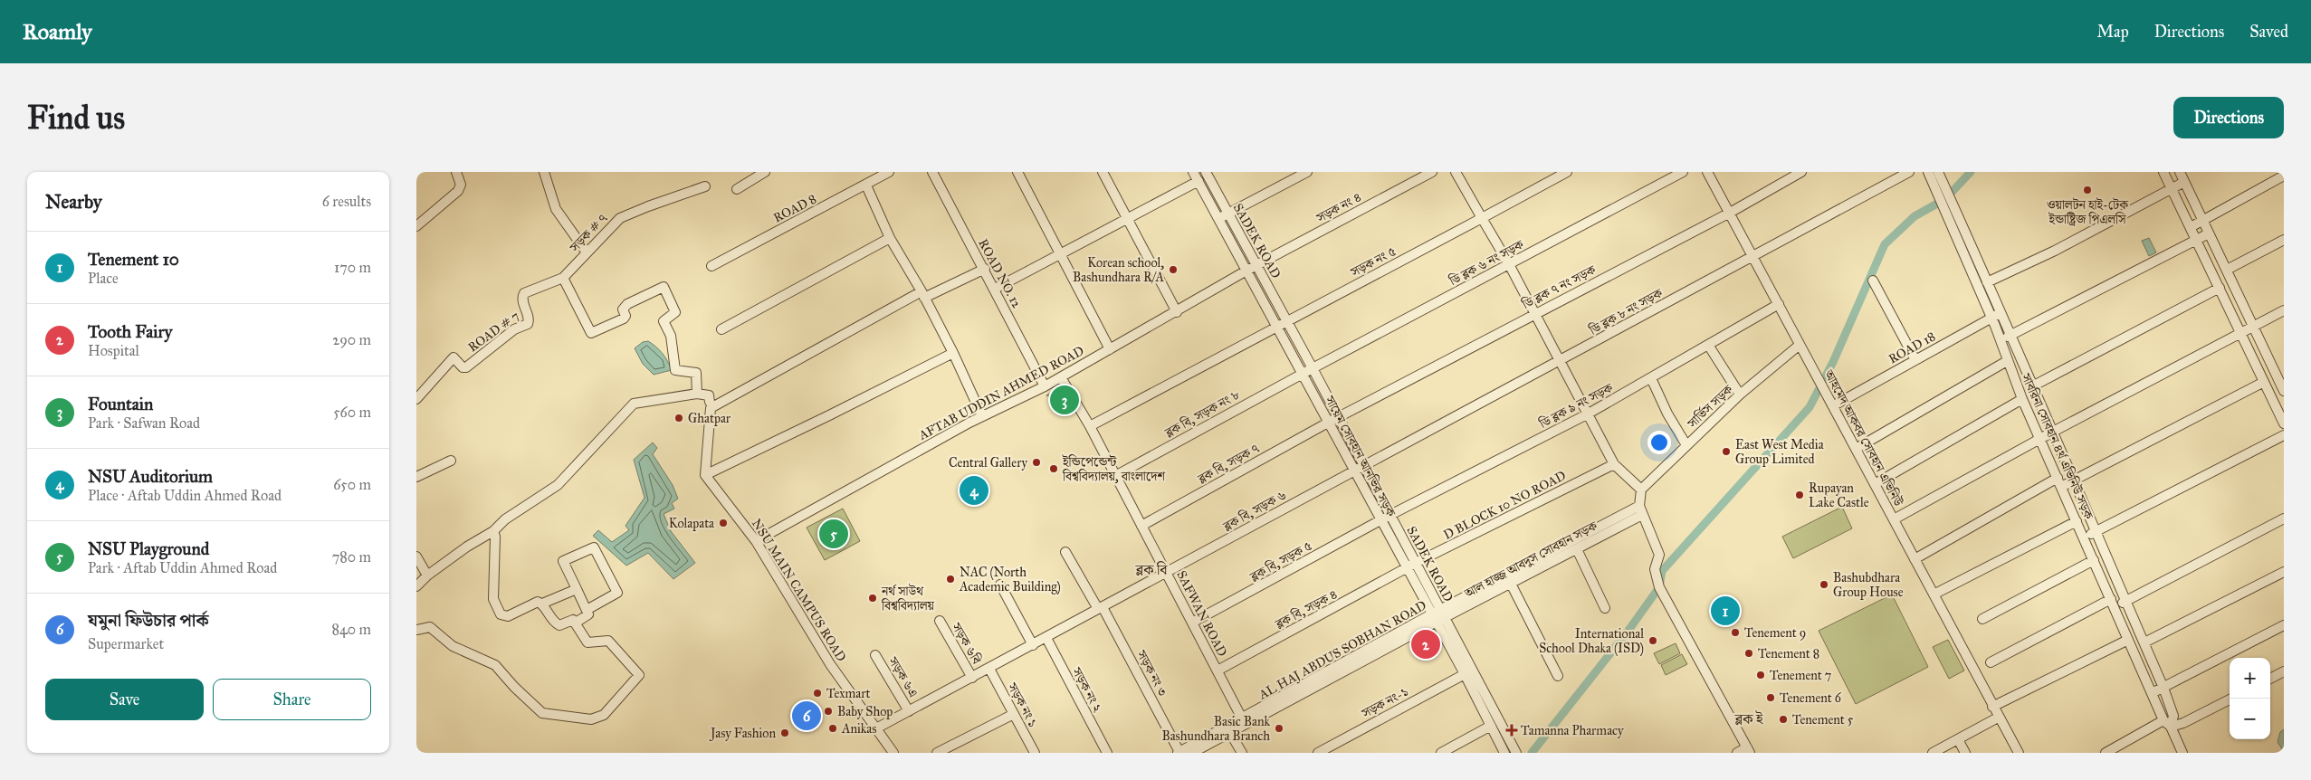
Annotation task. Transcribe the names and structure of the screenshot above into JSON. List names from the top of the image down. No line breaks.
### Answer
{"streets":{"street":["সড়ক নং ৪","ROAD 8","সড়ক # ৭","SADEK ROAD","সড়ক নং ৫","ডি ব্লক ৬ নং সড়ক","ROAD NO. 12","ডি ব্লক ৭ নং সড়ক","ডি ব্লক ৮ নং সড়ক","ROAD # 7","ROAD 18","AFTAB UDDIN AHMED ROAD","ডি ব্লক ৯ নং সড়ক","সার্ভিস সড়ক","ব্লক বি, সড়ক নং ৮","আহমেদ আকবর সোবহান এভিনিউ","সাবরিনা সোবহান ৪র্থ এভিনিউ সড়ক","সায়েম সোবহান আনভির সড়ক","ব্লক বি, সড়ক ৭","D BLOCK 10 NO ROAD","ব্লক বি, সড়ক ৬","আল হাজ্জ আবদুস সোবহান সড়ক","ব্লক বি, সড়ক ৫","NSU MAIN CAMPUS ROAD","ব্লক বি, সড়ক ৪","SAFWAN ROAD","সড়ক ৬বি","AL HAJ ABDUS SOBHAN ROAD","সড়ক নং ৩","সড়ক ৬এ","সড়ক নং ২","সড়ক নং-১","সড়ক নং ১"]},"crossings":[["সড়ক নং ৪","SADEK ROAD"],["সড়ক নং ৪","AFTAB UDDIN AHMED ROAD"],["সড়ক # ৭","ROAD # 7"],["SADEK ROAD","সড়ক নং ৫"],["SADEK ROAD","ডি ব্লক ৬ নং সড়ক"],["SADEK ROAD","ডি ব্লক ৭ নং সড়ক"],["SADEK ROAD","ডি ব্লক ৮ নং সড়ক"],["SADEK ROAD","AFTAB UDDIN AHMED ROAD"],["SADEK ROAD","ডি ব্লক ৯ নং সড়ক"],["SADEK ROAD","D BLOCK 10 NO ROAD"],["SADEK ROAD","আল হাজ্জ আবদুস সোবহান সড়ক"],["SADEK ROAD","AL HAJ ABDUS SOBHAN ROAD"],["সড়ক নং ৫","সায়েম সোবহান আনভির সড়ক"],["সড়ক নং ৫","SAFWAN ROAD"],["ডি ব্লক ৬ নং সড়ক","ব্লক বি, সড়ক নং ৮"],["ডি ব্লক ৬ নং সড়ক","সায়েম সোবহান আনভির সড়ক"],["ROAD NO. 12","AFTAB UDDIN AHMED ROAD"],["ডি ব্লক ৭ নং সড়ক","আহমেদ আকবর সোবহান এভিনিউ"],["ডি ব্লক ৭ নং সড়ক","সায়েম সোবহান আনভির সড়ক"],["ডি ব্লক ৭ নং সড়ক","ব্লক বি, সড়ক ৭"],["ডি ব্লক ৮ নং সড়ক","আহমেদ আকবর সোবহান এভিনিউ"],["ডি ব্লক ৮ নং সড়ক","সায়েম সোবহান আনভির সড়ক"],["ডি ব্লক ৮ নং সড়ক","ব্লক বি, সড়ক ৬"],["ROAD 18","আহমেদ আকবর সোবহান এভিনিউ"],["ROAD 18","সাবরিনা সোবহান ৪র্থ এভিনিউ সড়ক"],["AFTAB UDDIN AHMED ROAD","সায়েম সোবহান আনভির সড়ক"],["AFTAB UDDIN AHMED ROAD","NSU MAIN CAMPUS ROAD"],["AFTAB UDDIN AHMED ROAD","SAFWAN ROAD"],["ডি ব্লক ৯ নং সড়ক","আহমেদ আকবর সোবহান এভিনিউ"],["ডি ব্লক ৯ নং সড়ক","সায়েম সোবহান আনভির সড়ক"],["ডি ব্লক ৯ নং সড়ক","ব্লক বি, সড়ক ৫"],["সার্ভিস সড়ক","আহমেদ আকবর সোবহান এভিনিউ"],["ব্লক বি, সড়ক নং ৮","সায়েম সোবহান আনভির সড়ক"],["ব্লক বি, সড়ক নং ৮","SAFWAN ROAD"],["সায়েম সোবহান আনভির সড়ক","ব্লক বি, সড়ক ৭"],["সায়েম সোবহান আনভির সড়ক","D BLOCK 10 NO ROAD"],["সায়েম সোবহান আনভির সড়ক","ব্লক বি, সড়ক ৬"],["সায়েম সোবহান আনভির সড়ক","ব্লক বি, সড়ক ৫"],["সায়েম সোবহান আনভির সড়ক","ব্লক বি, সড়ক ৪"],["সায়েম সোবহান আনভির সড়ক","AL HAJ ABDUS SOBHAN ROAD"],["সায়েম সোবহান আনভির সড়ক","সড়ক নং-১"],["ব্লক বি, সড়ক ৭","SAFWAN ROAD"],["D BLOCK 10 NO ROAD","ব্লক বি, সড়ক ৪"],["ব্লক বি, সড়ক ৬","NSU MAIN CAMPUS ROAD"],["ব্লক বি, সড়ক ৬","SAFWAN ROAD"],["ব্লক বি, সড়ক ৬","সড়ক ৬বি"],["ব্লক বি, সড়ক ৬","সড়ক নং ৩"],["ব্লক বি, সড়ক ৬","সড়ক ৬এ"],["ব্লক বি, সড়ক ৬","সড়ক নং ২"],["ব্লক বি, সড়ক ৬","সড়ক নং ১"],["আল হাজ্জ আবদুস সোবহান সড়ক","AL HAJ ABDUS SOBHAN ROAD"],["ব্লক বি, সড়ক ৫","SAFWAN ROAD"],["ব্লক বি, সড়ক ৪","SAFWAN ROAD"],["SAFWAN ROAD","AL HAJ ABDUS SOBHAN ROAD"],["AL HAJ ABDUS SOBHAN ROAD","সড়ক নং ৩"]],"districts":["ব্লক বি","ব্লক ই"],"places":{"other":["ওয়ালটন হাই-টেক ইন্ডাষ্ট্রিজ পিএলসি","Korean school, Bashundhara R/A","Ghatpar","East West Media Group Limited","Central Gallery","ইন্ডিপেন্ডেন্ট বিশ্ববিদ্যালয়, বাংলাদেশ","Rupayan Lake Castle","Kolapata","NAC (North Academic Building)","Bashubdhara Group House","নর্থ সাউথ বিশ্ববিদ্যালয়","Tenement 9","International School Dhaka (ISD)","Tenement 8","Tenement 7","Texmart","Tenement 6","Baby Shop","Tenement 5","Anikas","Basic Bank Bashundhara Branch","Jasy Fashion"],"health":["Tamanna Pharmacy"]},"page":{"header":"Roamly","nav":["Map","Directions","Saved"],"buttons":["Directions",["Save","Share"]],"title":"Find us","heading":["Nearby","6 results"],"list":[{"mark":"1","name":"Tenement 10","note":"Place","value":"170 m"},{"mark":"2","name":"Tooth Fairy","note":"Hospital","value":"290 m"},{"mark":"3","name":"Fountain","note":"Park · Safwan Road","value":"560 m"},{"mark":"4","name":"NSU Auditorium","note":"Place · Aftab Uddin Ahmed Road","value":"650 m"},{"mark":"5","name":"NSU Playground","note":"Park · Aftab Uddin Ahmed Road","value":"780 m"},{"mark":"6","name":"যমুনা ফিউচার পার্ক","note":"Supermarket","value":"840 m"}],"pins":["3","4","5","1","2","6"],"map_buttons":["+","−"]}}
